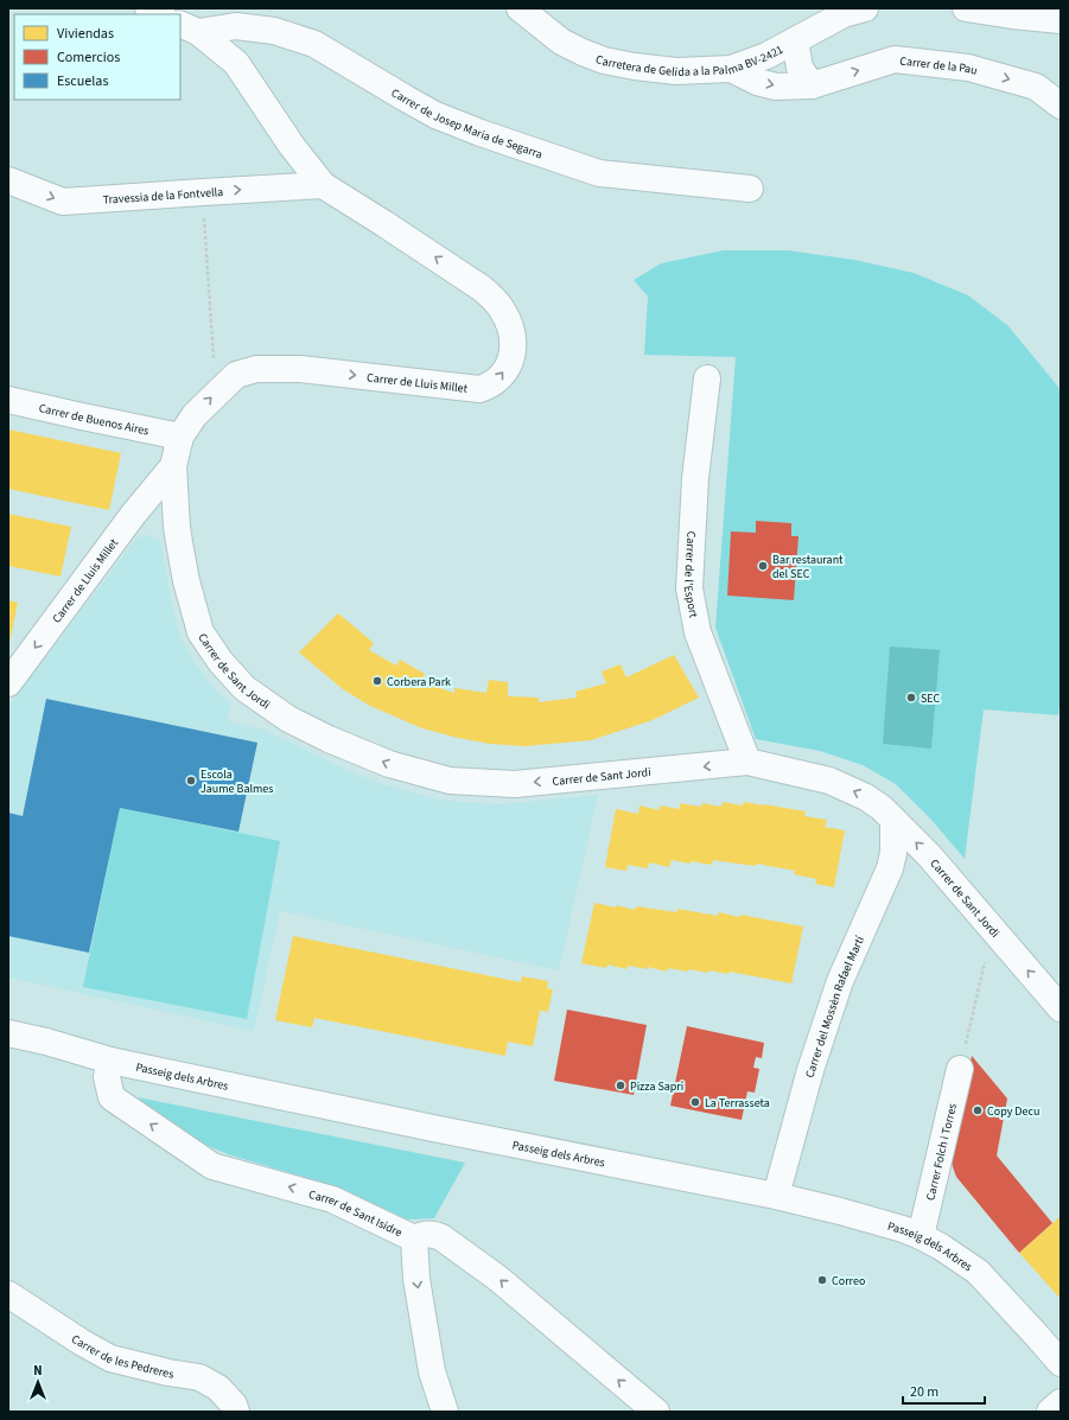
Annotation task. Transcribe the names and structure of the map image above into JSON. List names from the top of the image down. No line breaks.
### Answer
{"streets":{"street":["Carretera de Gelida a la Palma BV-2421","Carrer de la Pau","Carrer de Josep Maria de Segarra","Travessia de la Fontvella","Carrer de Lluis Millet","Carrer de Buenos Aires","Carrer de l'Esport","Carrer de Sant Jordi","Carrer del Mossèn Rafael Martí","Passeig dels Arbres","Carrer Folch i Torres","Carrer de Sant Isidre","Carrer de les Pedreres"]},"crossings":[["Carretera de Gelida a la Palma BV-2421","Carrer de la Pau"],["Carrer de Josep Maria de Segarra","Carrer de Lluis Millet"],["Travessia de la Fontvella","Carrer de Lluis Millet"],["Carrer de Lluis Millet","Carrer de Buenos Aires"],["Carrer de Lluis Millet","Carrer de Sant Jordi"],["Carrer de l'Esport","Carrer de Sant Jordi"],["Carrer de Sant Jordi","Carrer del Mossèn Rafael Martí"],["Carrer del Mossèn Rafael Martí","Passeig dels Arbres"],["Passeig dels Arbres","Carrer Folch i Torres"],["Passeig dels Arbres","Carrer de Sant Isidre"]],"one_way":["Carrer de la Pau","Travessia de la Fontvella","Carrer de Sant Jordi","Carrer de Sant Isidre"],"places":["Bar restaurant del SEC","Corbera Park","SEC","Escola Jaume Balmes","Pizza Sapri","La Terrasseta","Copy Decu","Correo"],"legend":["Viviendas","Comercios","Escuelas"],"scale_bar":"20 m","north":"top"}
